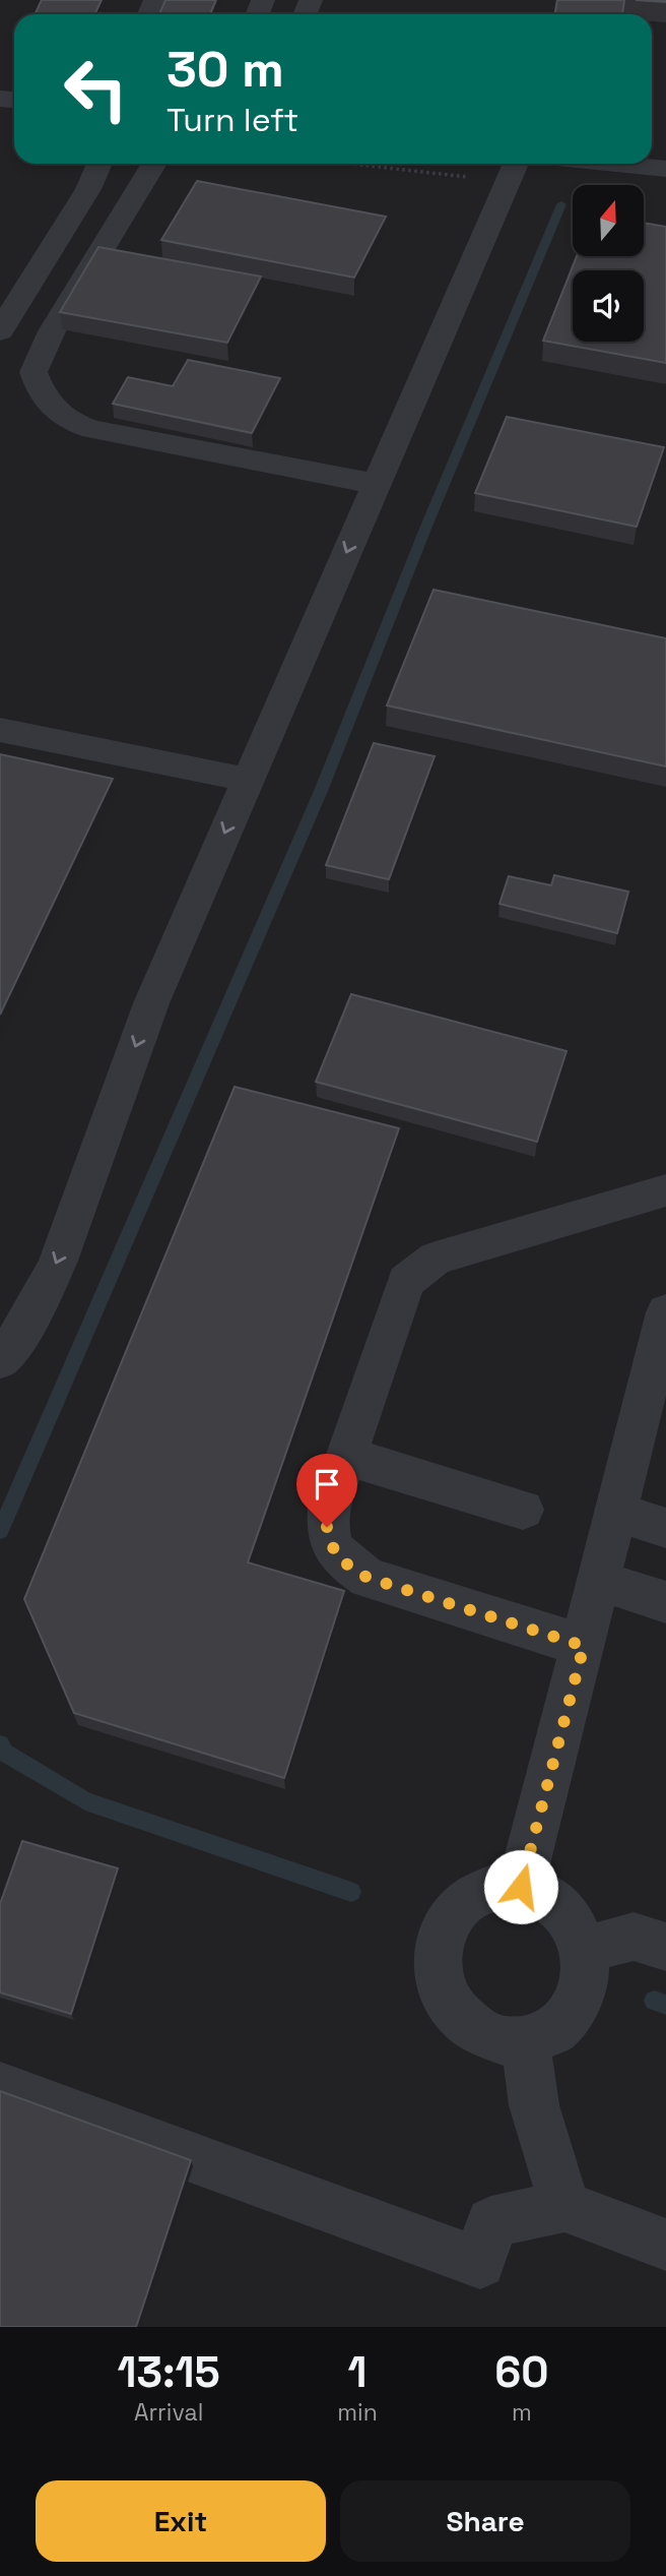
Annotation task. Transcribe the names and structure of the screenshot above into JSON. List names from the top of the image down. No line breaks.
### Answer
{"north":"top","page":{"turn":["30 m","Turn left"],"eta":["13:15","Arrival","1","min","60","m"],"buttons":["Exit","Share"]}}
